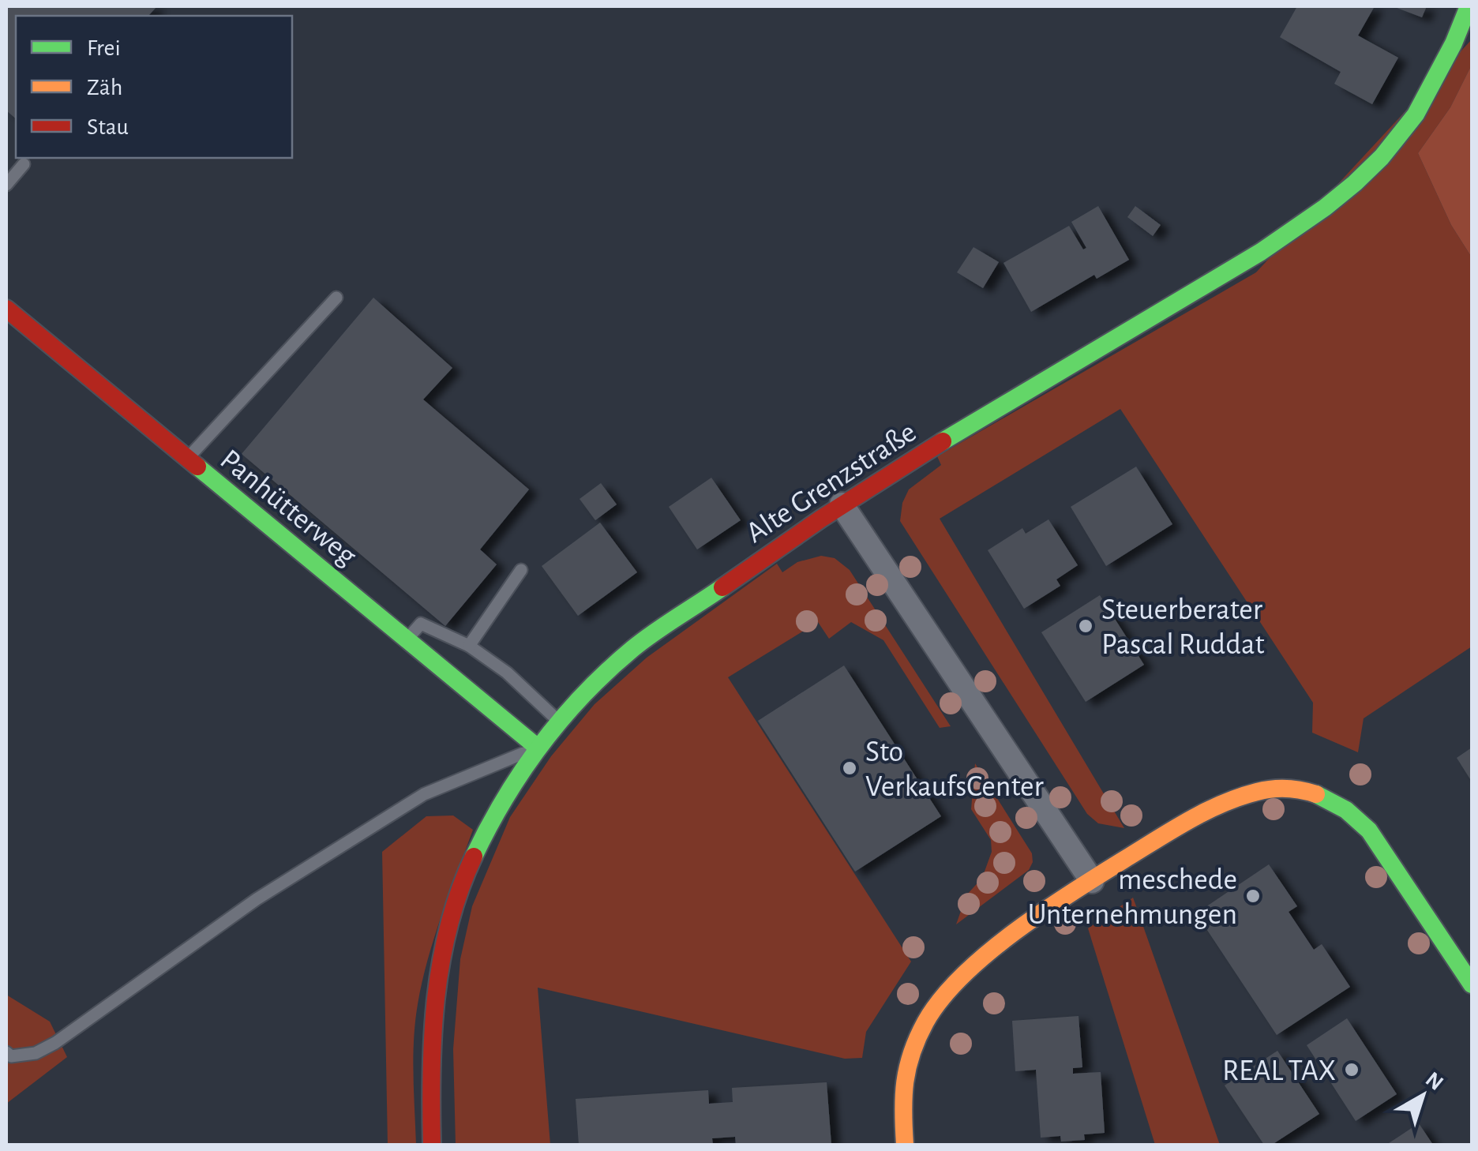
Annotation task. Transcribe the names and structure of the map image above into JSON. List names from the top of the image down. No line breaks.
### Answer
{"streets":{"street":["Alte Grenzstraße","Panhütterweg"]},"crossings":[["Alte Grenzstraße","Panhütterweg"]],"places":["Steuerberater Pascal Ruddat","Sto VerkaufsCenter","meschede Unternehmungen","REAL TAX"],"legend":["Frei","Zäh","Stau"],"north":"top right"}
